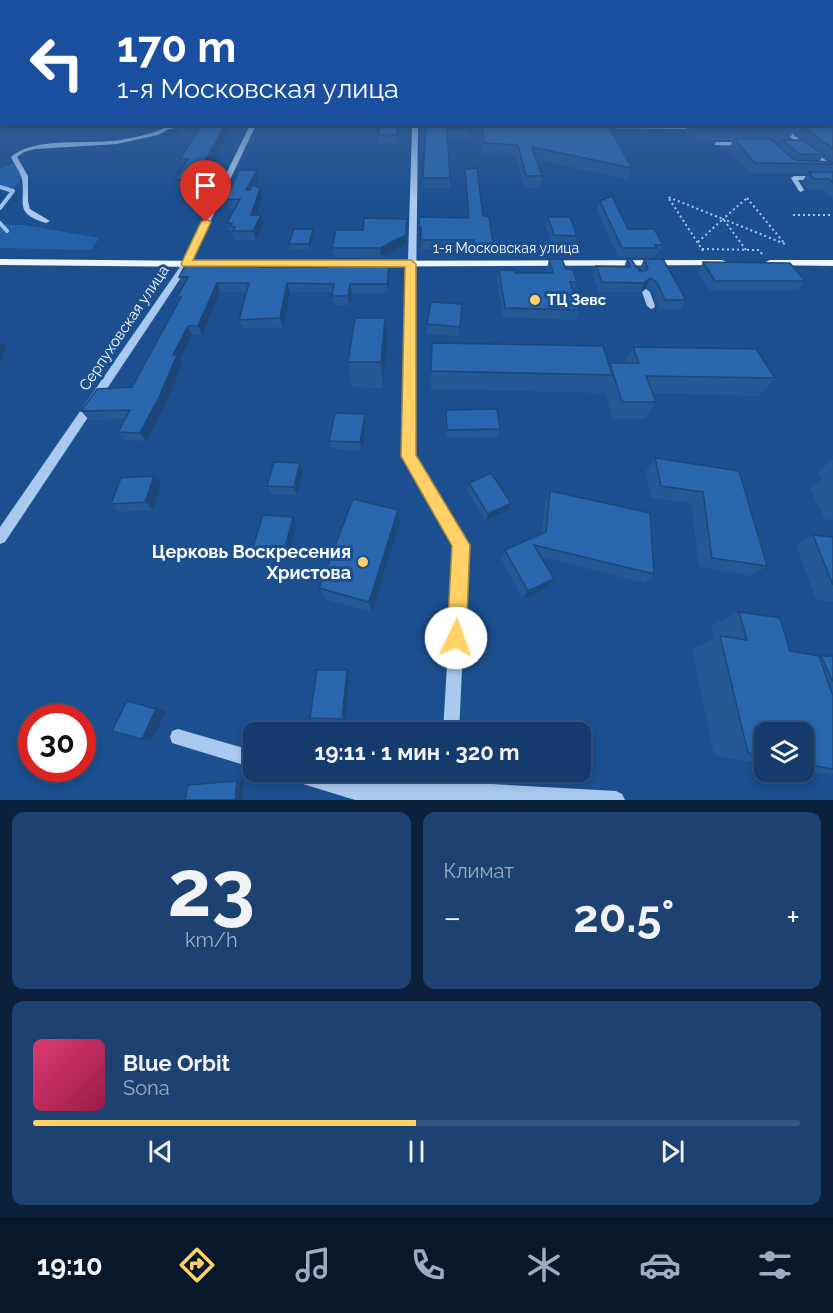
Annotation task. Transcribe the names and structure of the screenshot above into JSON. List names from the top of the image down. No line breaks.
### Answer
{"streets":{"main road":["1-я Московская улица"],"street":["Серпуховская улица"]},"crossings":[["1-я Московская улица","Серпуховская улица"]],"places":["ТЦ Зевс","Церковь Воскресения Христова"],"page":{"turn":["170 m","1-я Московская улица"],"limit":"30","trip":"19:11 · 1 мин · 320 m","tile":[["23","km/h"],"Климат"],"heat":["−","20.5°","+"],"song":["Blue Orbit","Sona"],"tabs":"19:10"}}
